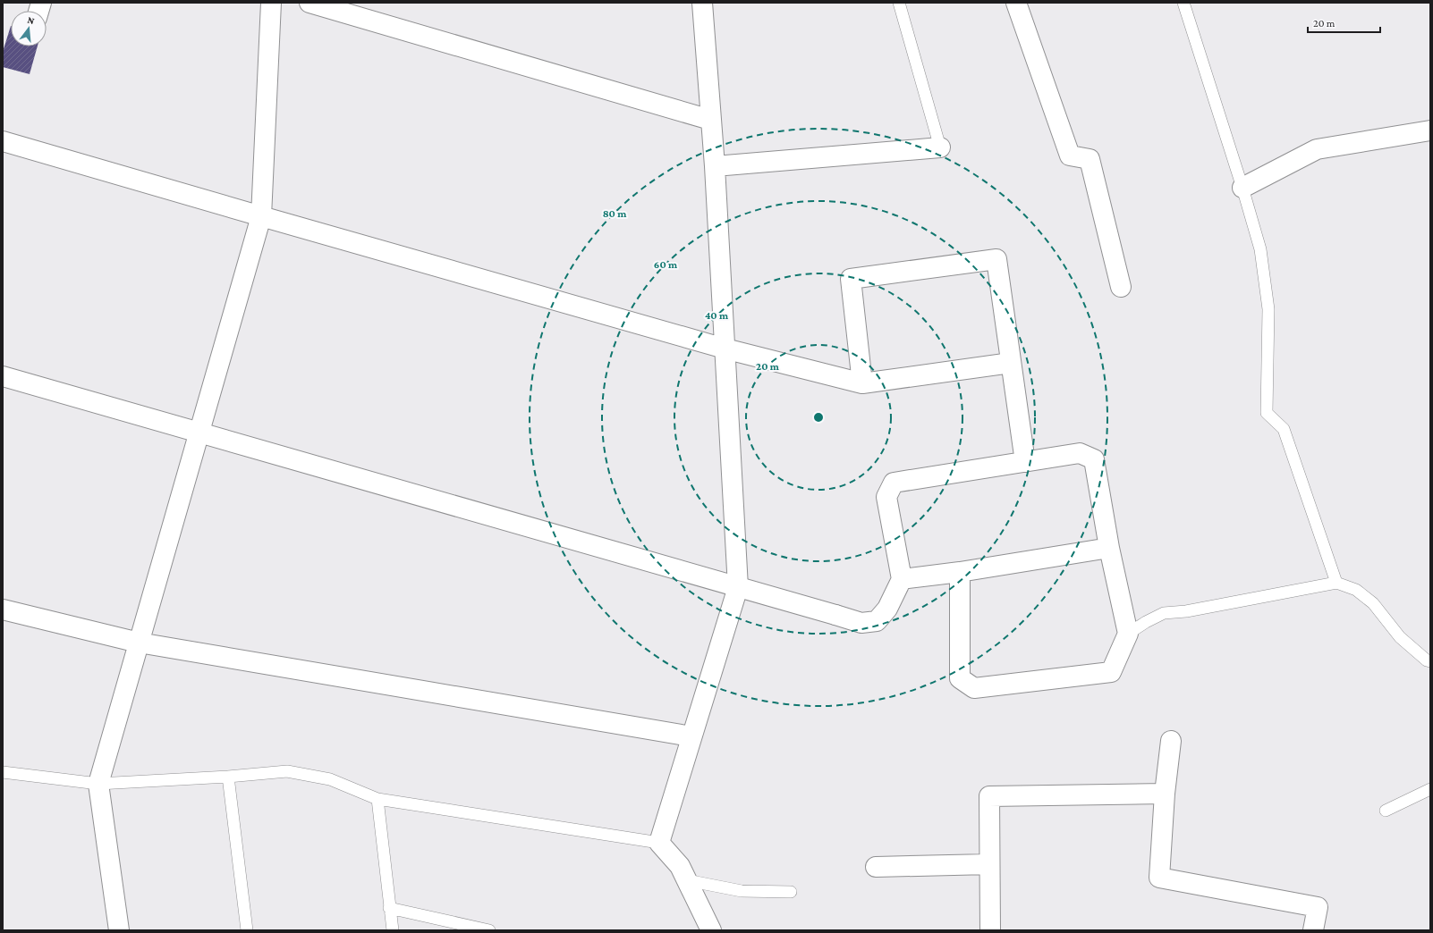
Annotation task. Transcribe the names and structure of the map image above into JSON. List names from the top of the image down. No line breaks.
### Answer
{"scale_bar":"20 m","north":"top","rings":["80 m","60 m","40 m","20 m"]}
